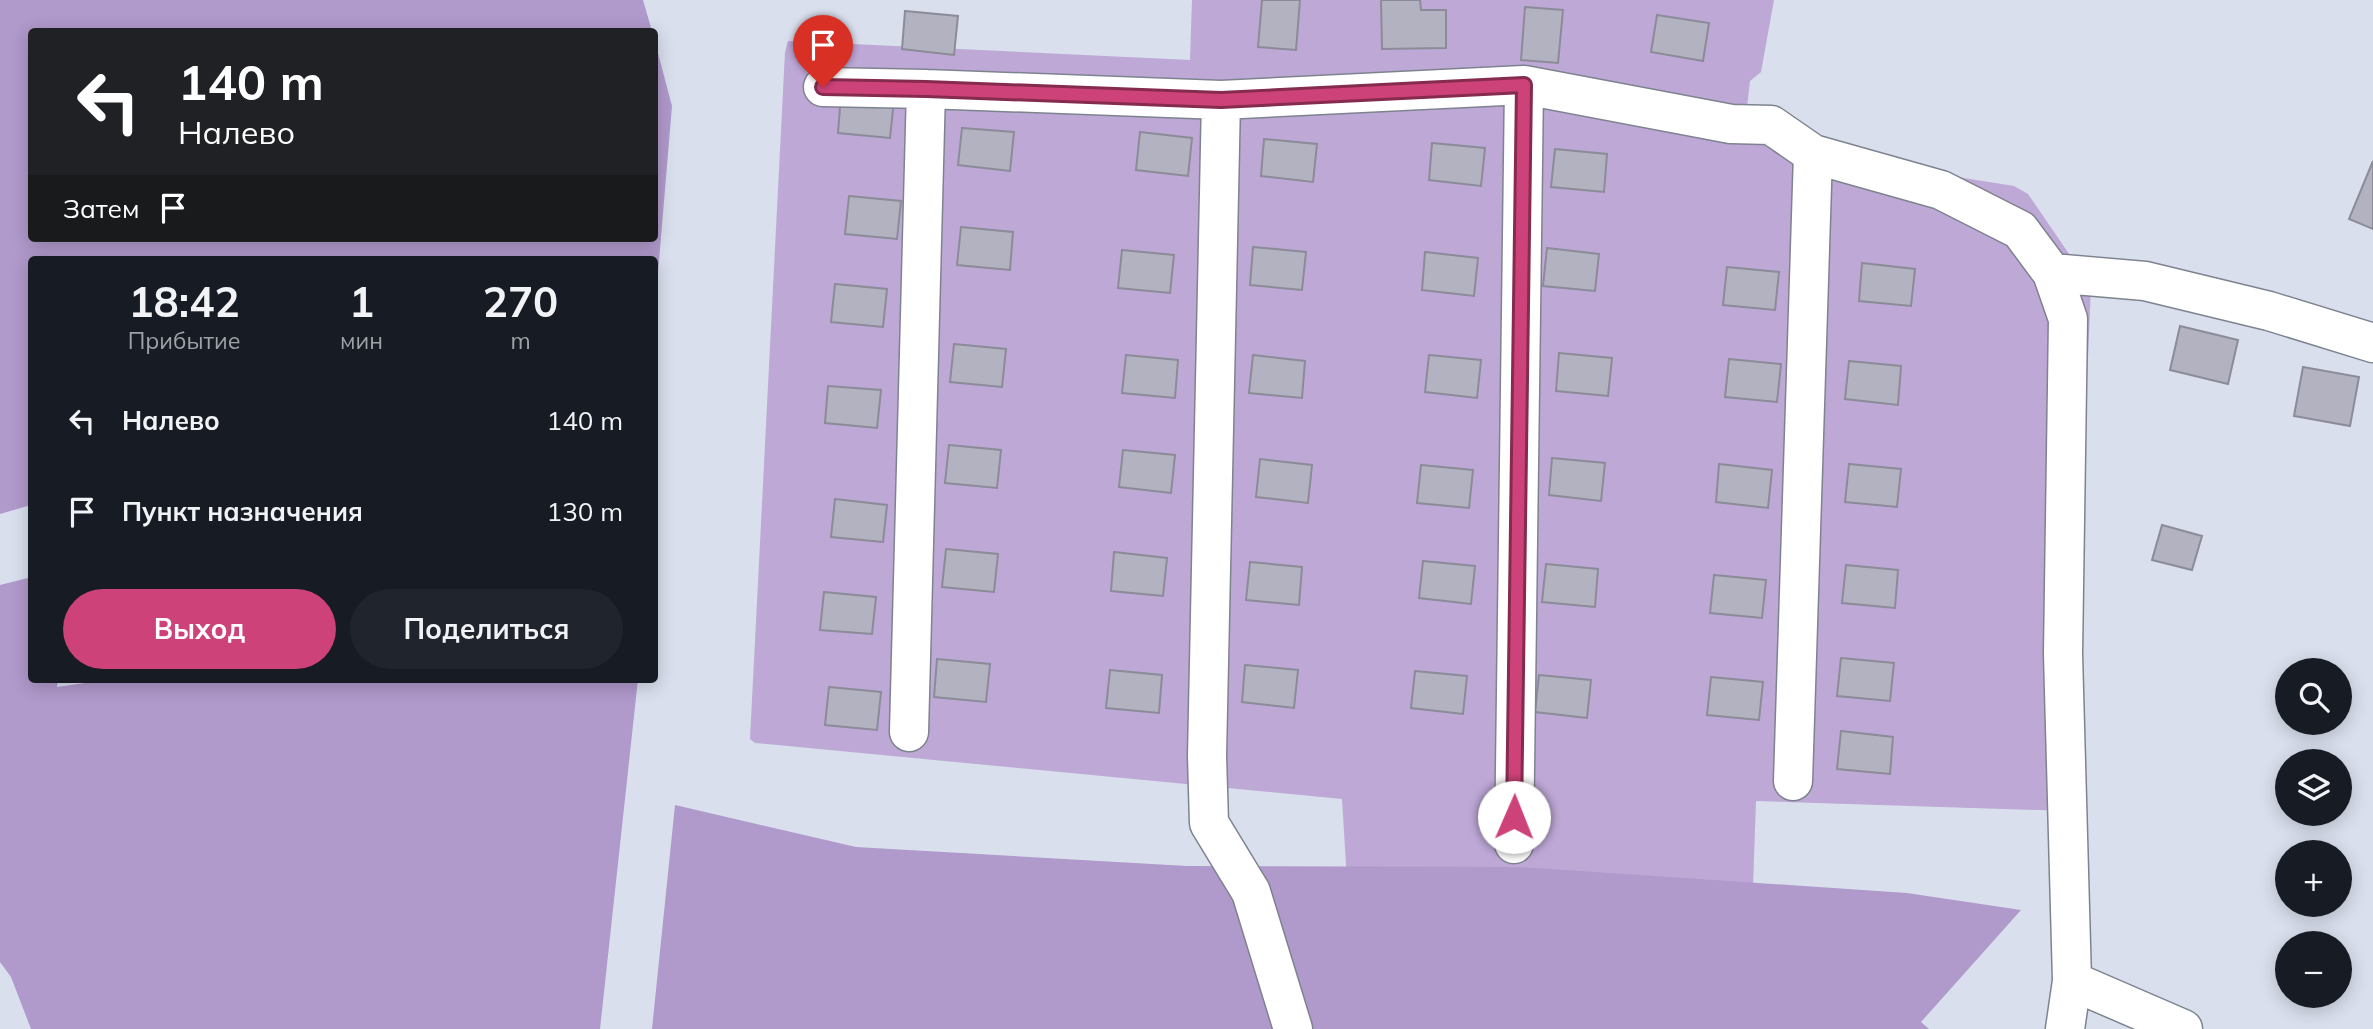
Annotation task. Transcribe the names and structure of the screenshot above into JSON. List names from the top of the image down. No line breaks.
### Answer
{"page":{"turn":["140 m","Налево"],"then":"Затем","eta":["18:42","Прибытие","1","мин","270","m"],"list":[{"name":"Налево","value":"140 m"},{"name":"Пункт назначения","value":"130 m"}],"buttons":["Выход","Поделиться"],"map_buttons":["+","−"]}}
